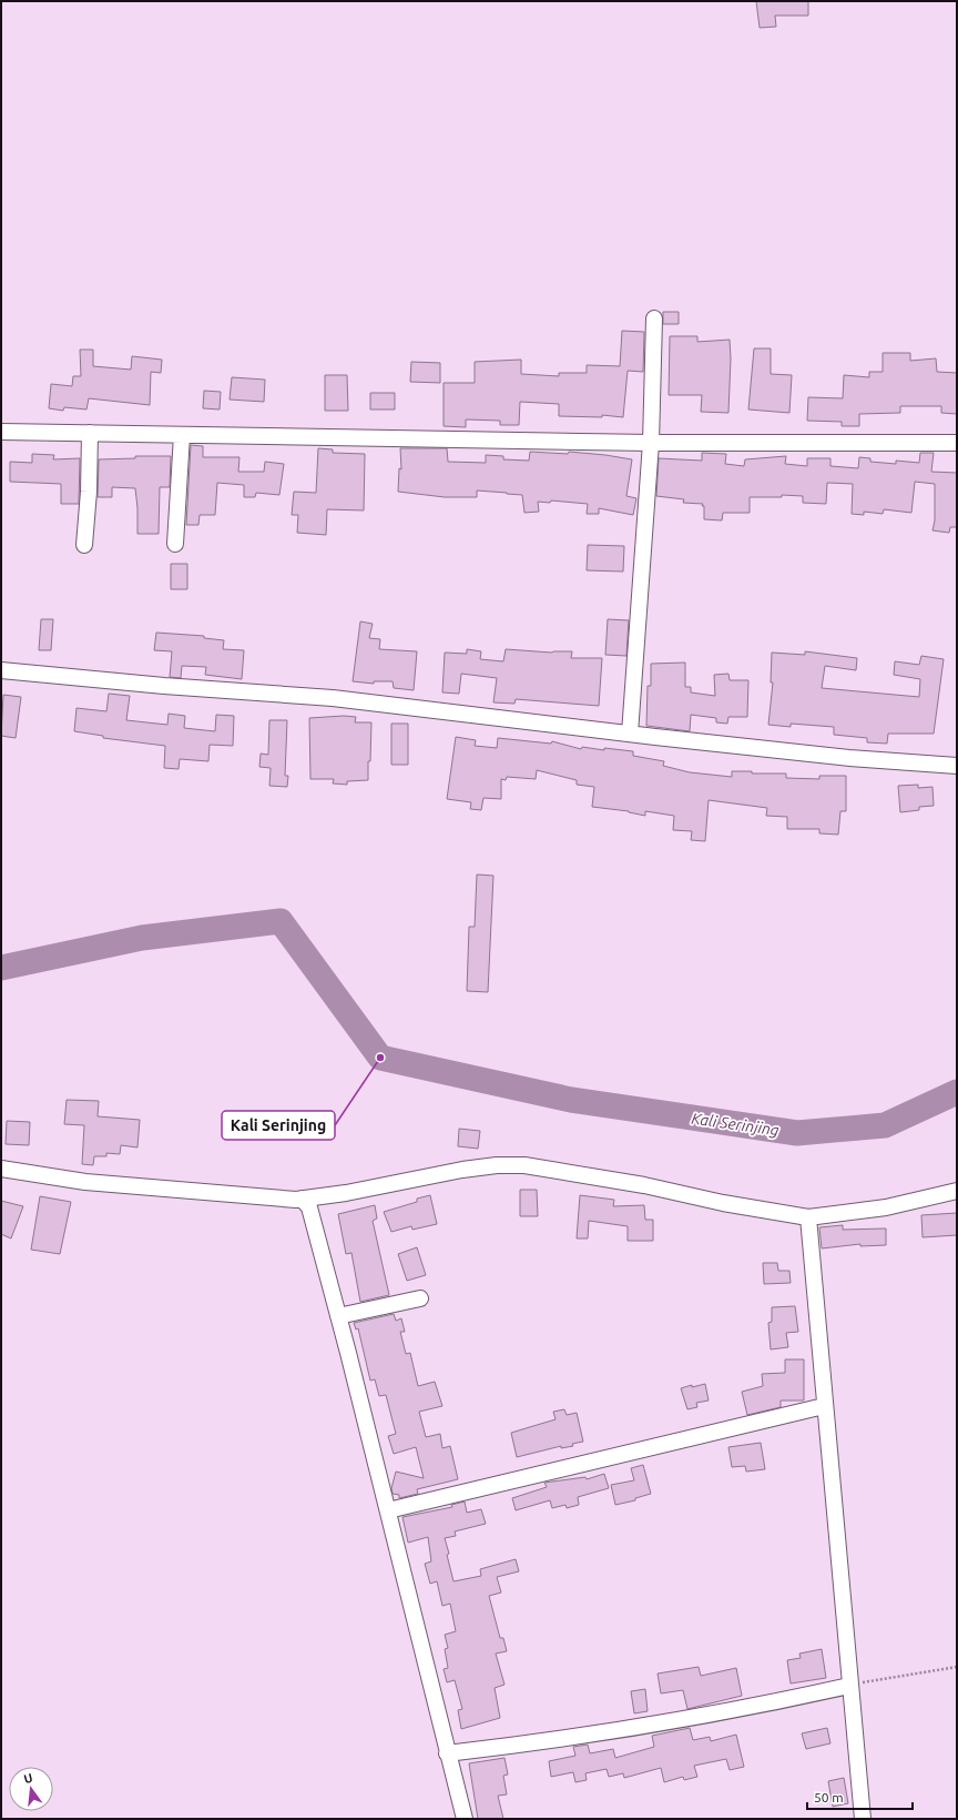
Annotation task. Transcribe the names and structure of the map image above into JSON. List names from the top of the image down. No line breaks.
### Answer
{"water":["Kali Serinjing"],"places":["Kali Serinjing"],"scale_bar":"50 m","north":"top"}
